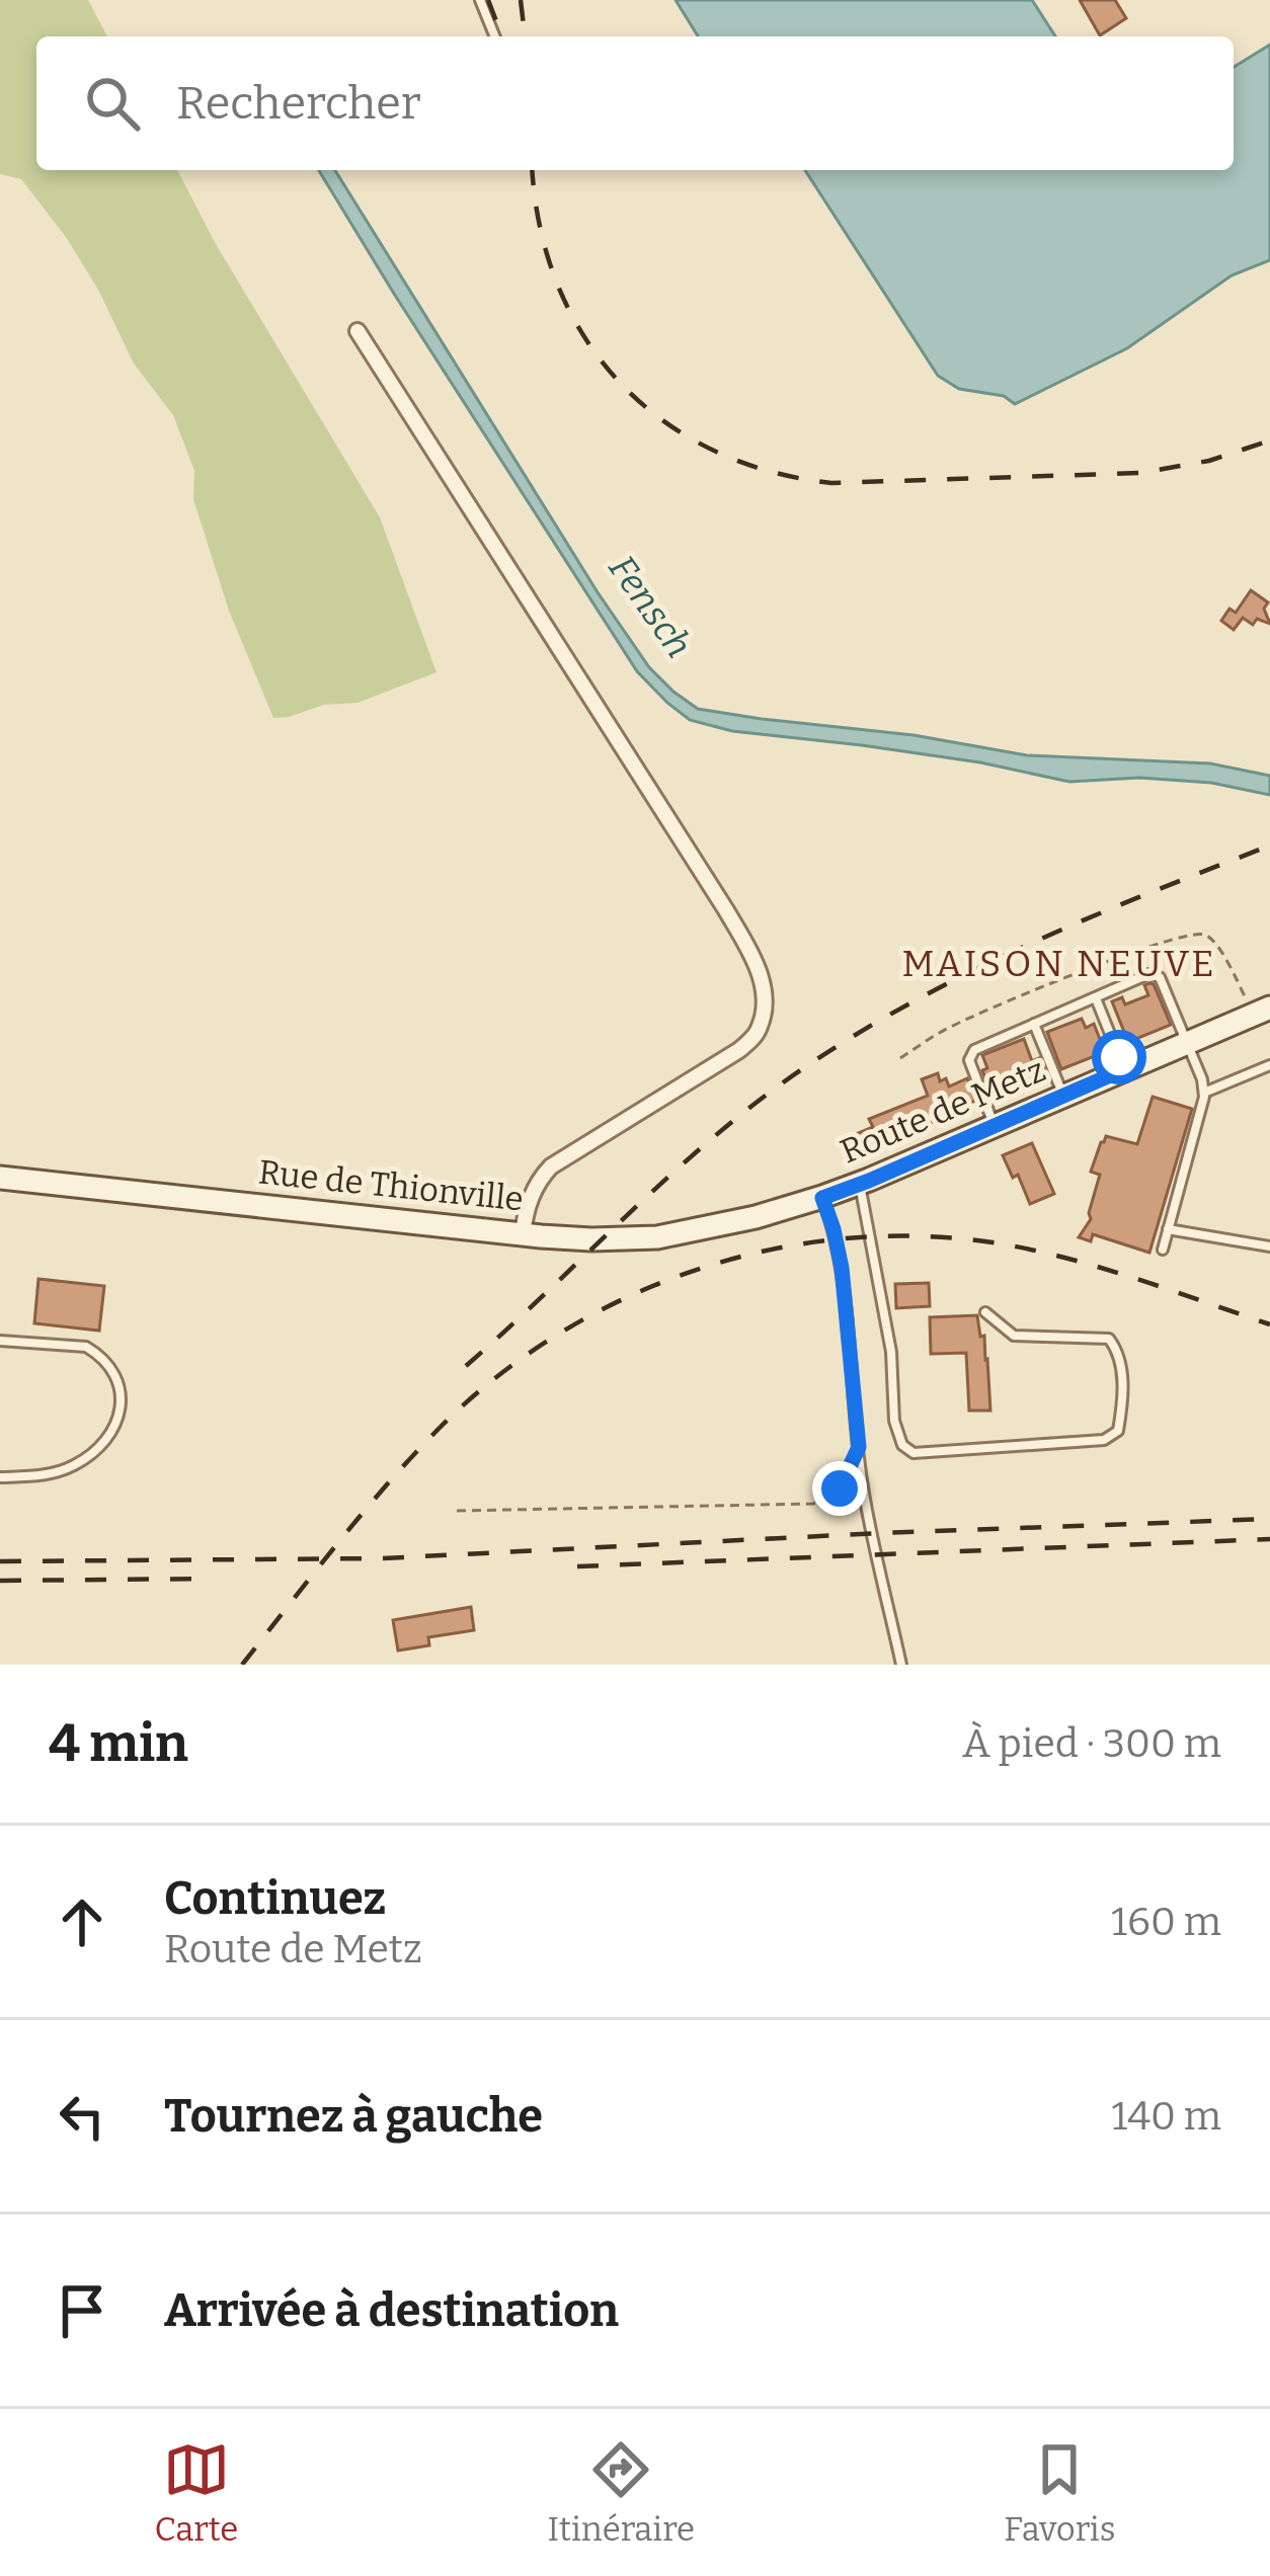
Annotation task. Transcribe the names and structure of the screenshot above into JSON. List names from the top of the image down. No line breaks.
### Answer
{"streets":{"main road":["Route de Metz","Rue de Thionville"]},"crossings":[["Route de Metz","Rue de Thionville"]],"districts":["MAISON NEUVE"],"water":["Fensch"],"page":{"search":"Rechercher","heading":["4 min","À pied · 300 m"],"list":[["Continuez","Route de Metz","160 m"],["Tournez à gauche","140 m"],"Arrivée à destination"],"nav":["Carte","Itinéraire","Favoris"]}}
